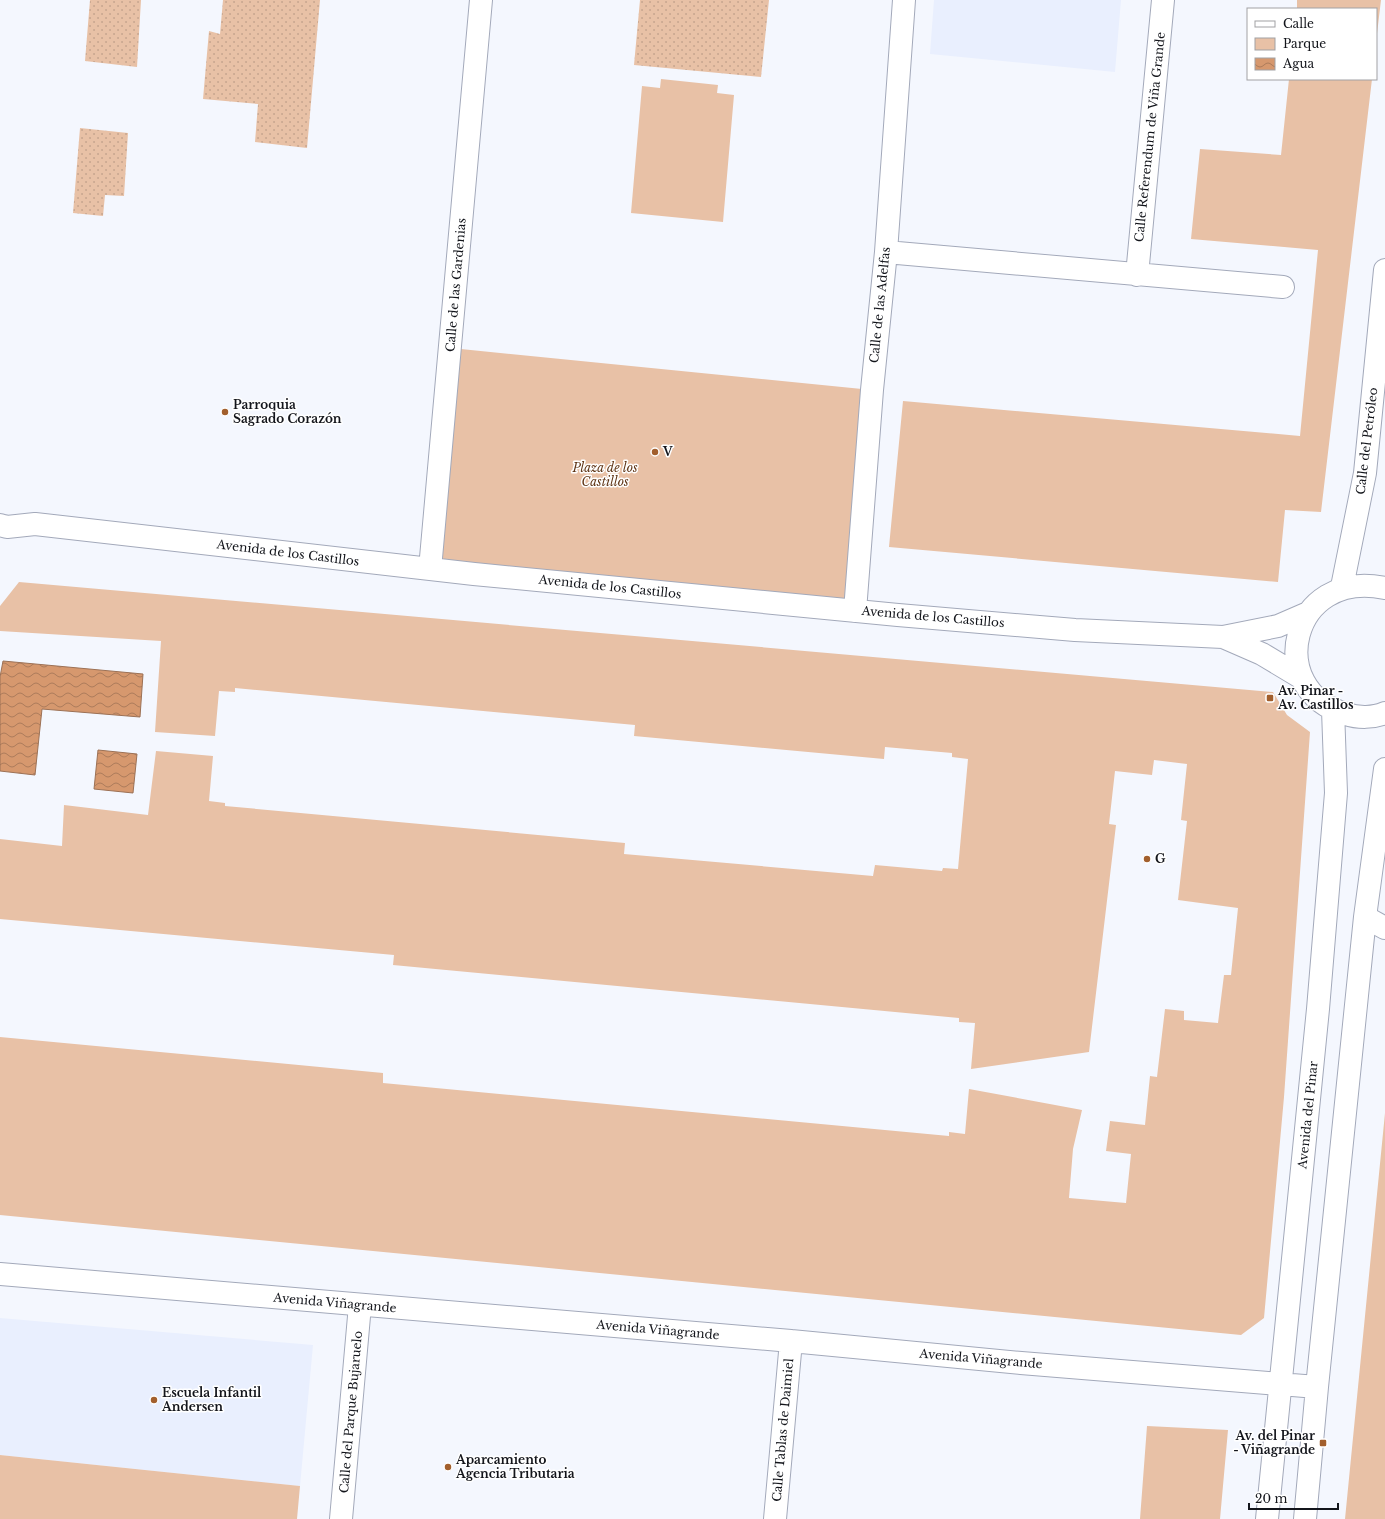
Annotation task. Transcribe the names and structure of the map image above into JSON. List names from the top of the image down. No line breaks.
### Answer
{"streets":{"street":["Calle Referendum de Viña Grande","Calle de las Gardenias","Calle de las Adelfas","Calle del Petróleo","Avenida de los Castillos","Avenida del Pinar","Avenida Viñagrande","Calle del Parque Bujaruelo","Calle Tablas de Daimiel"]},"crossings":[["Calle de las Gardenias","Avenida de los Castillos"],["Calle de las Adelfas","Avenida de los Castillos"],["Avenida del Pinar","Avenida Viñagrande"],["Avenida Viñagrande","Calle del Parque Bujaruelo"],["Avenida Viñagrande","Calle Tablas de Daimiel"]],"parks":["Plaza de los Castillos"],"places":{"other":["Parroquia Sagrado Corazón","V","G","Escuela Infantil Andersen","Aparcamiento Agencia Tributaria"],"transit":["Av. Pinar - Av. Castillos","Av. del Pinar - Viñagrande"]},"legend":["Calle","Parque","Agua"],"scale_bar":"20 m"}
